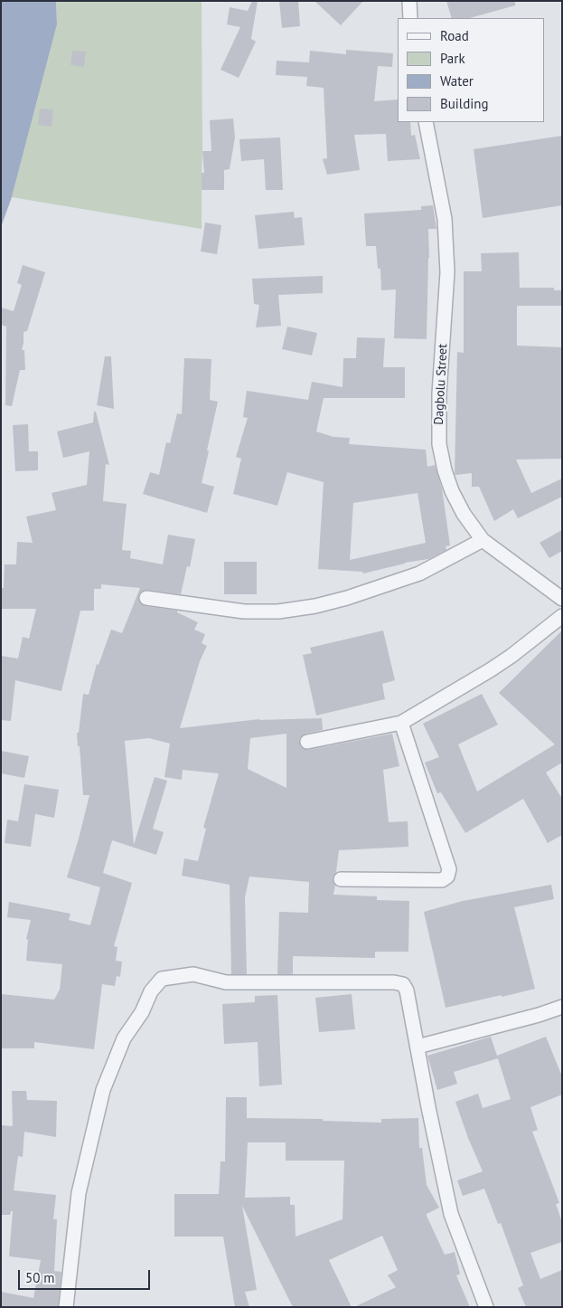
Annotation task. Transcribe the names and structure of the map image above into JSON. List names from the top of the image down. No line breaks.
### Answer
{"streets":{"street":["Dagbolu Street"]},"legend":["Road","Park","Water","Building"],"scale_bar":"50 m"}
